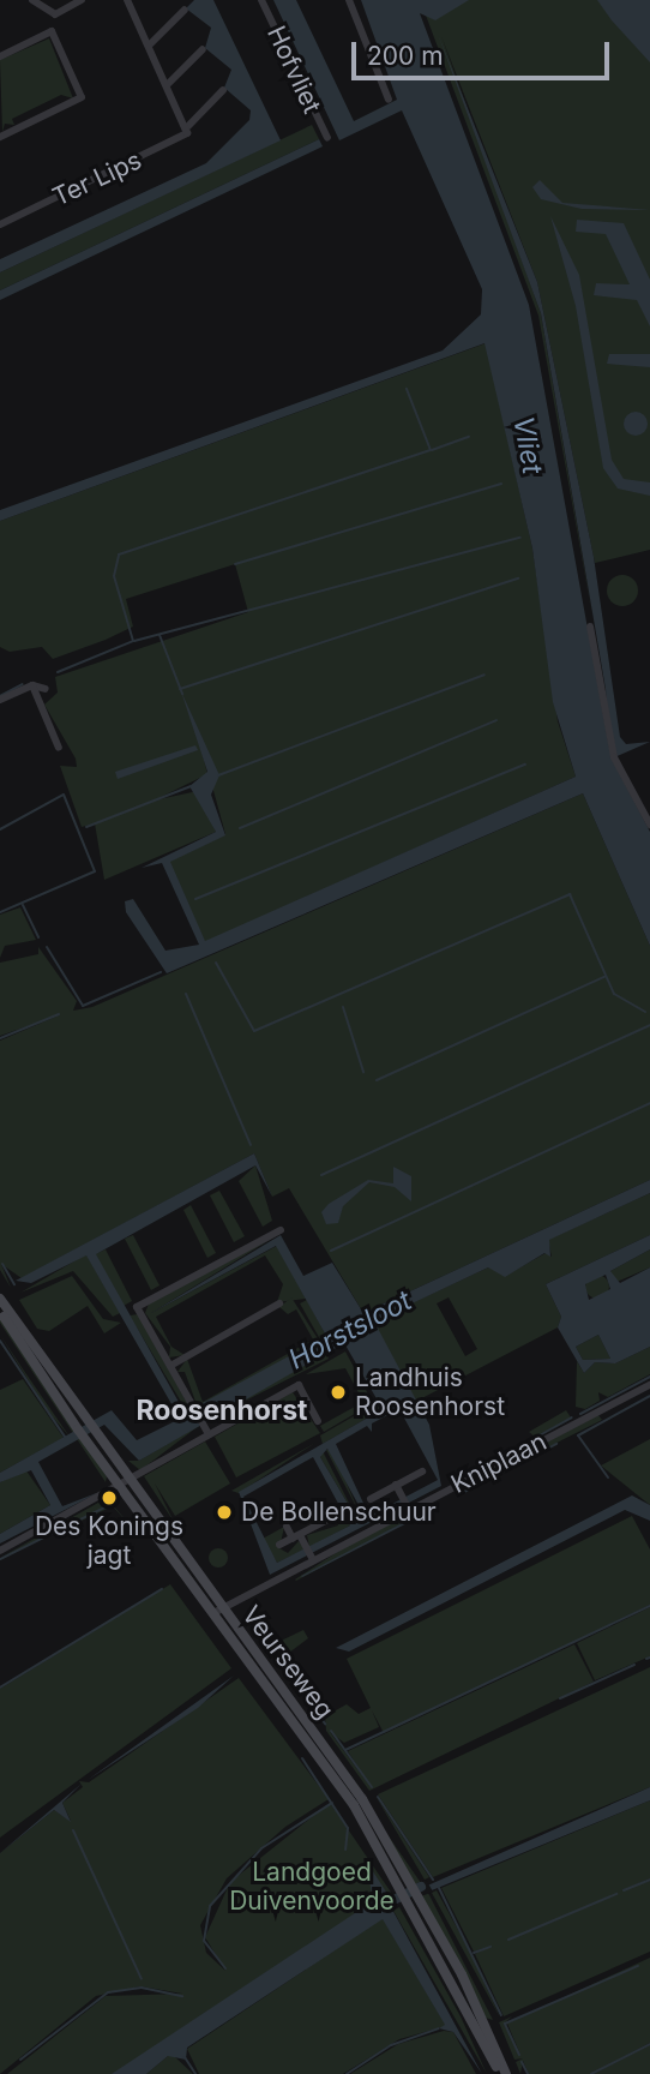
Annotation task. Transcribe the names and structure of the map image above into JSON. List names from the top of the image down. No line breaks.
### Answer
{"streets":{"main road":["Veurseweg"],"street":["Hofvliet","Ter Lips","Kniplaan"]},"crossings":[["Kniplaan","Veurseweg"]],"districts":["Roosenhorst"],"water":["Vliet","Horstsloot"],"parks":["Landgoed Duivenvoorde"],"places":["Landhuis Roosenhorst","Des Konings jagt","De Bollenschuur"],"scale_bar":"200 m"}
